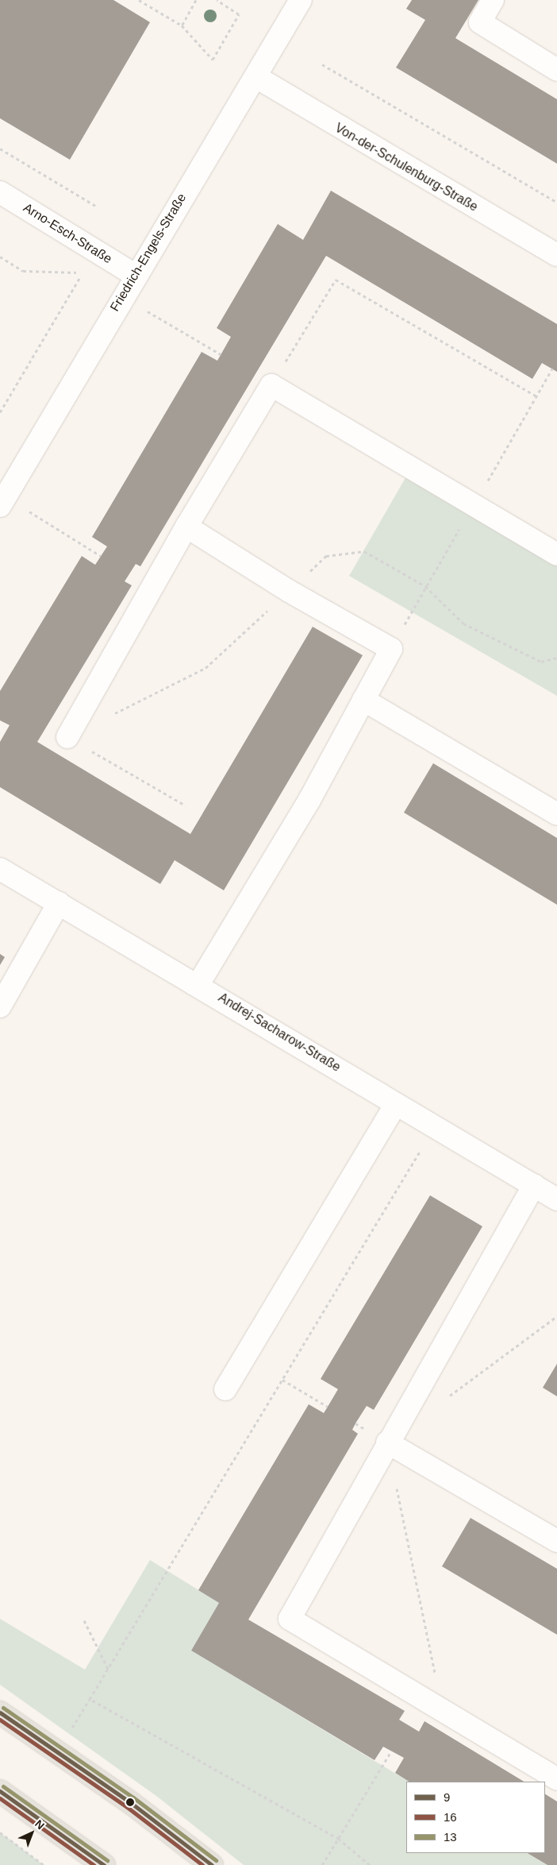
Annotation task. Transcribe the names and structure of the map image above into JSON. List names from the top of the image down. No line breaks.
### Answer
{"streets":{"street":["Von-der-Schulenburg-Straße","Arno-Esch-Straße","Friedrich-Engels-Straße","Andrej-Sacharow-Straße"]},"crossings":[["Von-der-Schulenburg-Straße","Friedrich-Engels-Straße"],["Arno-Esch-Straße","Friedrich-Engels-Straße"]],"lines":["transit line 13","transit line 9","transit line 16"],"legend":["9","16","13"],"north":"top right"}
